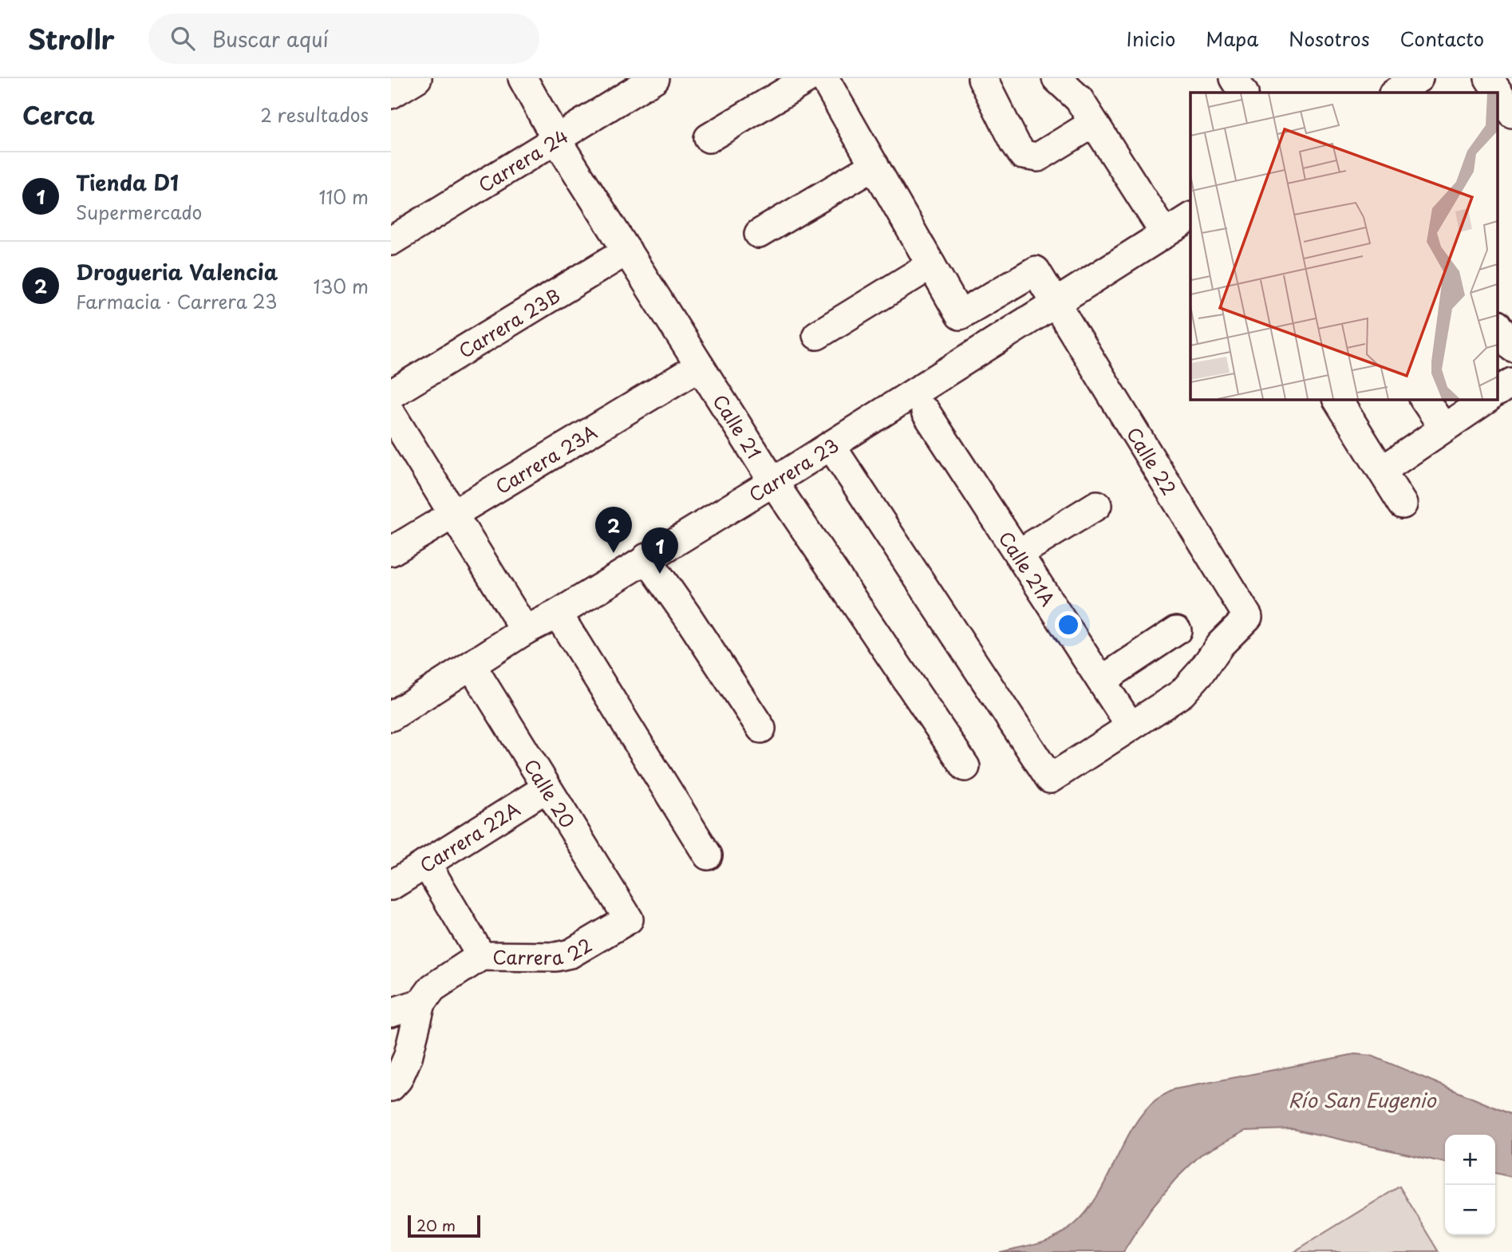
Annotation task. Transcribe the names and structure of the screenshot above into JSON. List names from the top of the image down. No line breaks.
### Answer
{"streets":{"street":["Carrera 24","Carrera 23B","Calle 21","Carrera 23A","Calle 22","Carrera 23","Calle 21A","Calle 20","Carrera 22A","Carrera 22"]},"crossings":[["Carrera 24","Calle 21"],["Carrera 23B","Calle 21"],["Calle 21","Carrera 23A"],["Calle 21","Carrera 23"],["Calle 22","Carrera 23"],["Calle 22","Calle 21A"],["Carrera 23","Calle 20"],["Calle 20","Carrera 22A"],["Calle 20","Carrera 22"]],"water":["Río San Eugenio"],"scale_bar":"20 m","page":{"header":"Strollr","search":"Buscar aquí","nav":["Inicio","Mapa","Nosotros","Contacto"],"heading":["Cerca","2 resultados"],"list":[{"mark":"1","name":"Tienda D1","note":"Supermercado","value":"110 m"},{"mark":"2","name":"Drogueria Valencia","note":"Farmacia · Carrera 23","value":"130 m"}],"pins":["2","1"],"map_buttons":["+","−"],"scale":"20 m"}}
